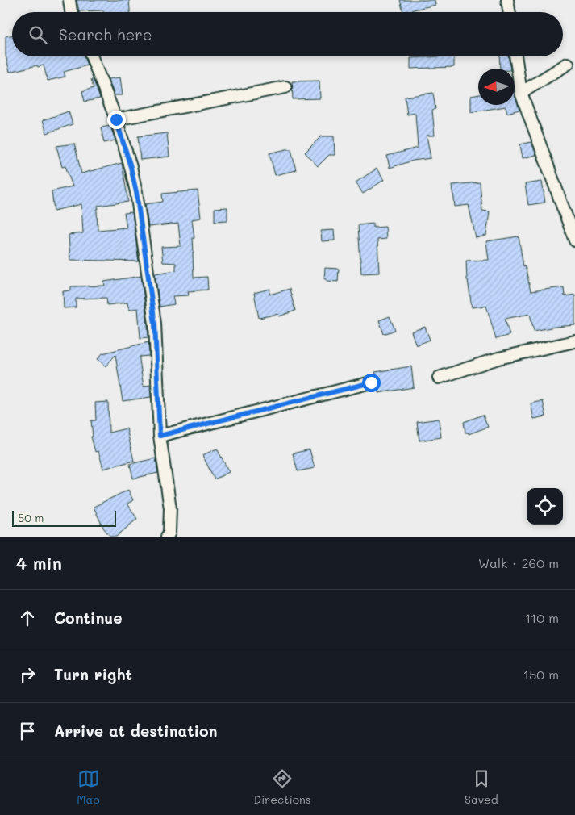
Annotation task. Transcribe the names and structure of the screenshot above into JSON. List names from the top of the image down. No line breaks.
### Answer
{"scale_bar":"50 m","north":"left","page":{"search":"Search here","scale":"50 m","heading":["4 min","Walk · 260 m"],"list":[["Continue","110 m"],["Turn right","150 m"],"Arrive at destination"],"nav":["Map","Directions","Saved"]}}
